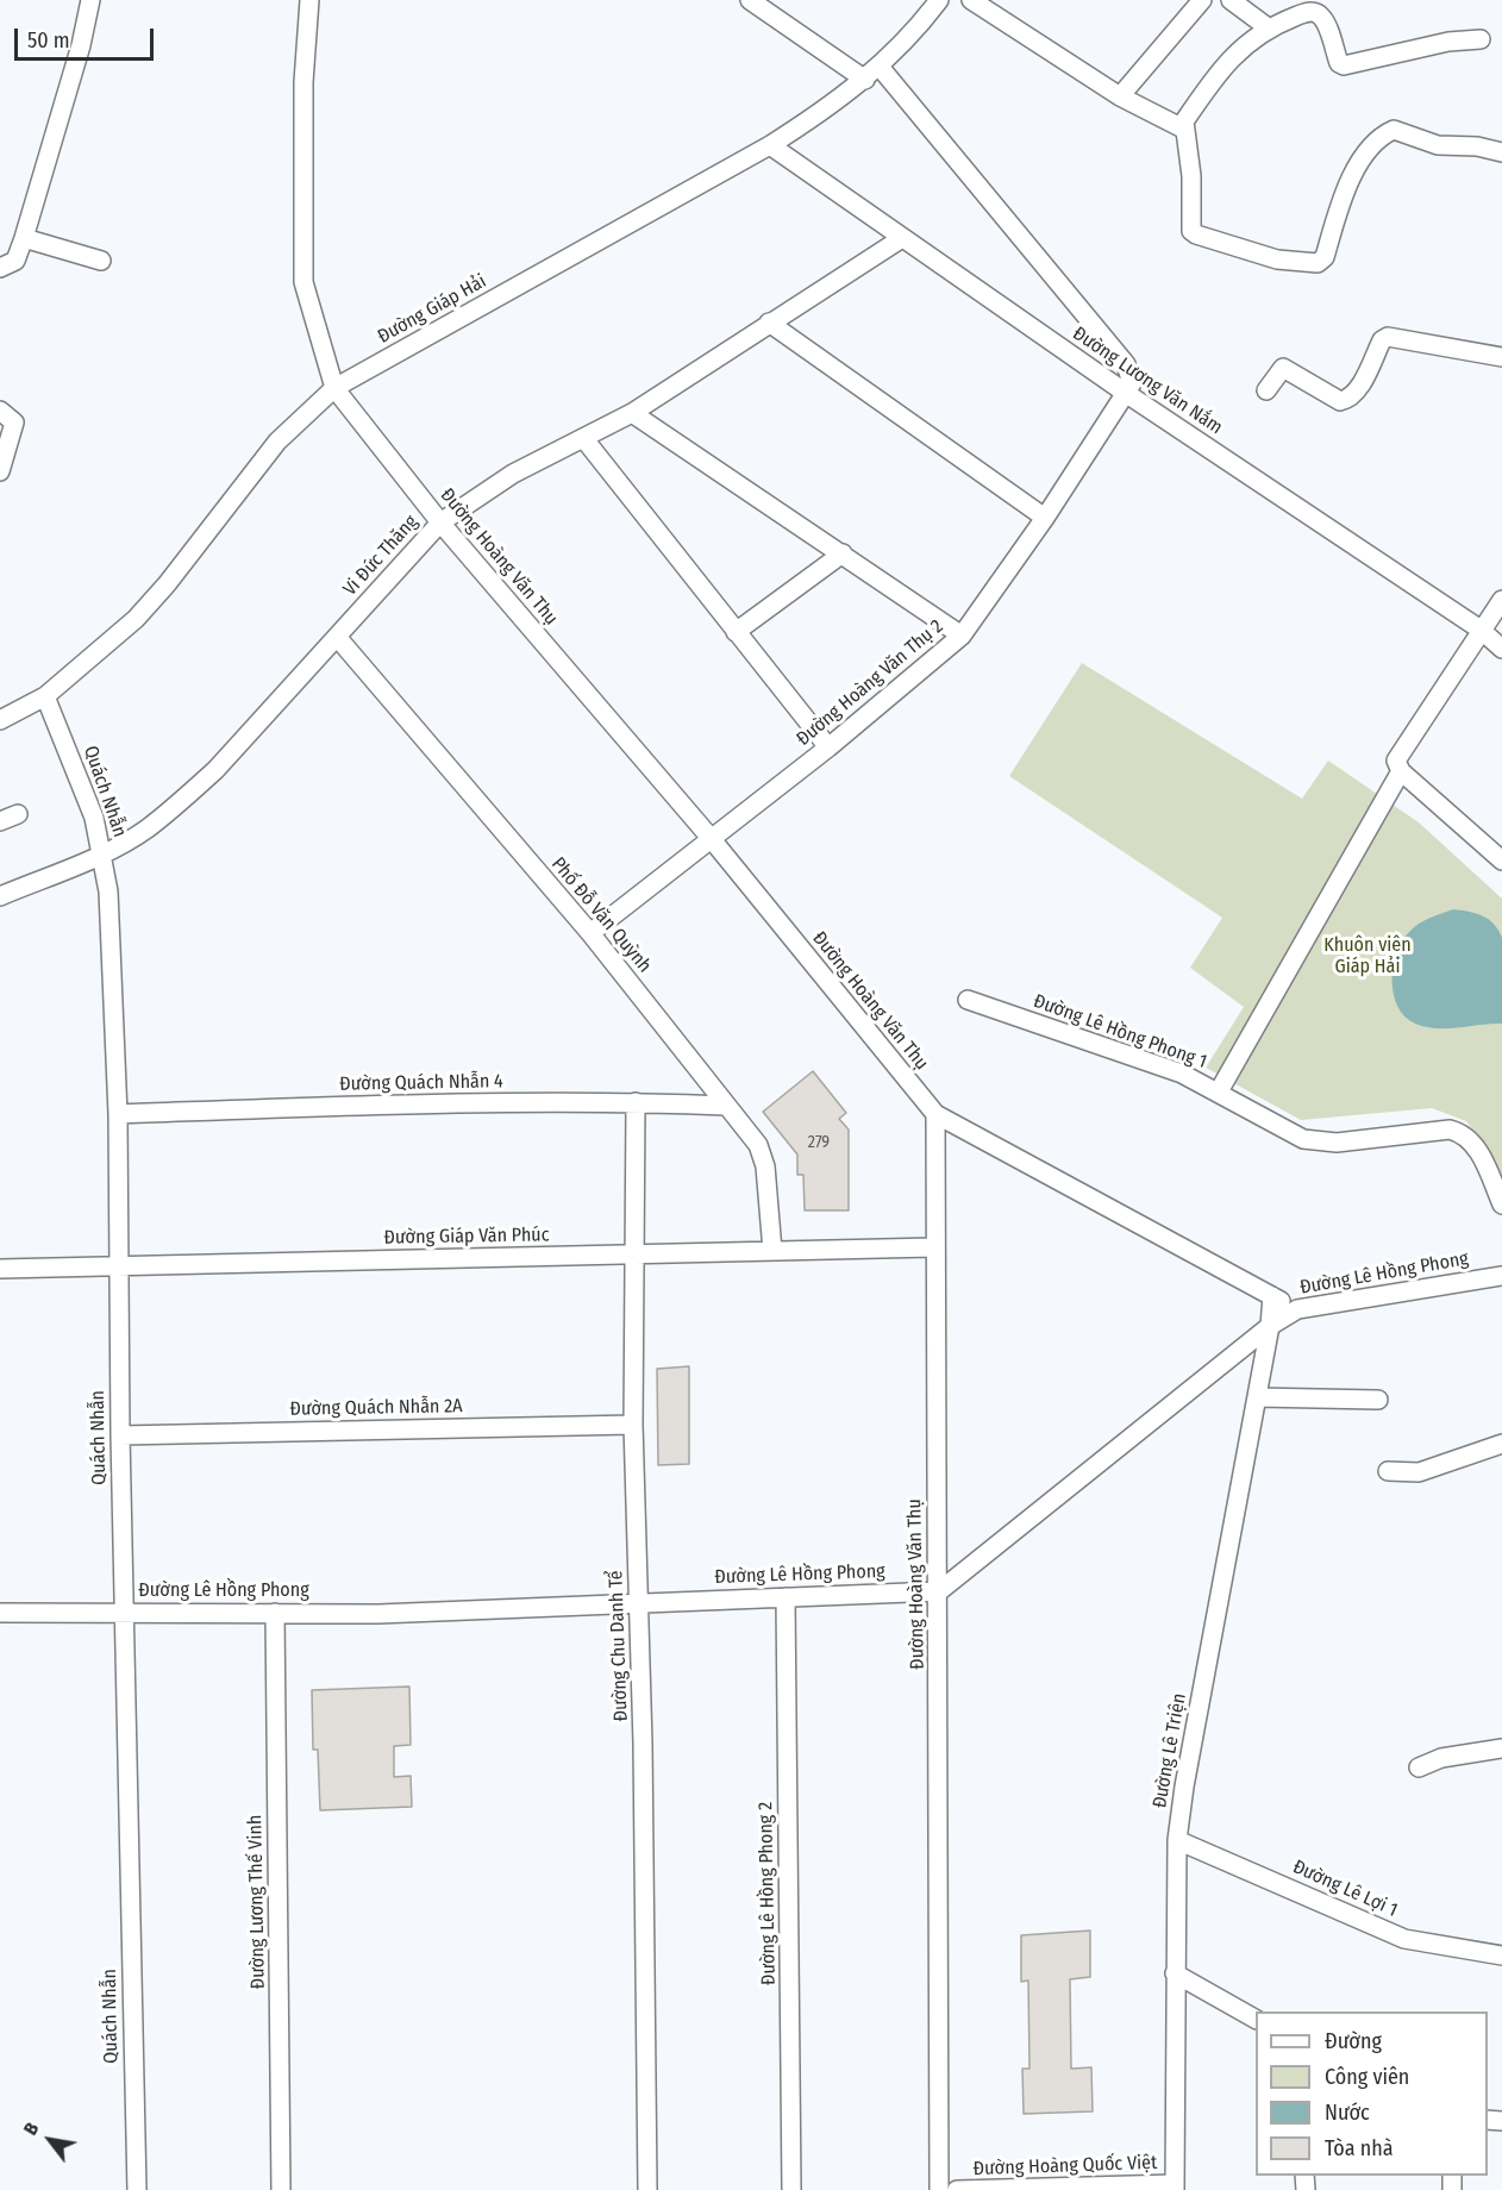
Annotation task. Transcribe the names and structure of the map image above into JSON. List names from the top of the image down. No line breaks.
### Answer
{"streets":{"street":["Đường Giáp Hải","Đường Lương Văn Nắm","Vi Đức Thăng","Đường Hoàng Văn Thụ","Đường Hoàng Văn Thụ 2","Quách Nhẫn","Phố Đỗ Văn Quỳnh","Đường Lê Hồng Phong 1","Đường Quách Nhẫn 4","Đường Giáp Văn Phúc","Đường Lê Hồng Phong","Đường Quách Nhẫn 2A","Đường Chu Danh Tể","Đường Lê Triện","Đường Lê Lợi 1","Đường Lê Hồng Phong 2","Đường Lương Thế Vinh","Đường Hoàng Quốc Việt"]},"crossings":[["Đường Giáp Hải","Đường Lương Văn Nắm"],["Đường Giáp Hải","Đường Hoàng Văn Thụ"],["Đường Giáp Hải","Quách Nhẫn"],["Đường Lương Văn Nắm","Vi Đức Thăng"],["Đường Lương Văn Nắm","Đường Hoàng Văn Thụ 2"],["Vi Đức Thăng","Đường Hoàng Văn Thụ"],["Vi Đức Thăng","Quách Nhẫn"],["Vi Đức Thăng","Phố Đỗ Văn Quỳnh"],["Đường Hoàng Văn Thụ","Đường Hoàng Văn Thụ 2"],["Đường Hoàng Văn Thụ","Đường Giáp Văn Phúc"],["Đường Hoàng Văn Thụ","Đường Lê Hồng Phong"],["Đường Hoàng Văn Thụ 2","Phố Đỗ Văn Quỳnh"],["Quách Nhẫn","Đường Quách Nhẫn 4"],["Quách Nhẫn","Đường Giáp Văn Phúc"],["Quách Nhẫn","Đường Lê Hồng Phong"],["Quách Nhẫn","Đường Quách Nhẫn 2A"],["Phố Đỗ Văn Quỳnh","Đường Quách Nhẫn 4"],["Phố Đỗ Văn Quỳnh","Đường Giáp Văn Phúc"],["Đường Quách Nhẫn 4","Đường Chu Danh Tể"],["Đường Giáp Văn Phúc","Đường Chu Danh Tể"],["Đường Lê Hồng Phong","Đường Chu Danh Tể"],["Đường Lê Hồng Phong","Đường Lê Triện"],["Đường Lê Hồng Phong","Đường Lê Hồng Phong 2"],["Đường Lê Hồng Phong","Đường Lương Thế Vinh"],["Đường Quách Nhẫn 2A","Đường Chu Danh Tể"],["Đường Lê Triện","Đường Lê Lợi 1"],["Đường Lê Triện","Đường Hoàng Quốc Việt"]],"parks":["Khuôn viên Giáp Hải"],"house_numbers":["279"],"legend":["Đường","Công viên","Nước","Tòa nhà"],"scale_bar":"50 m","north":"top left"}
